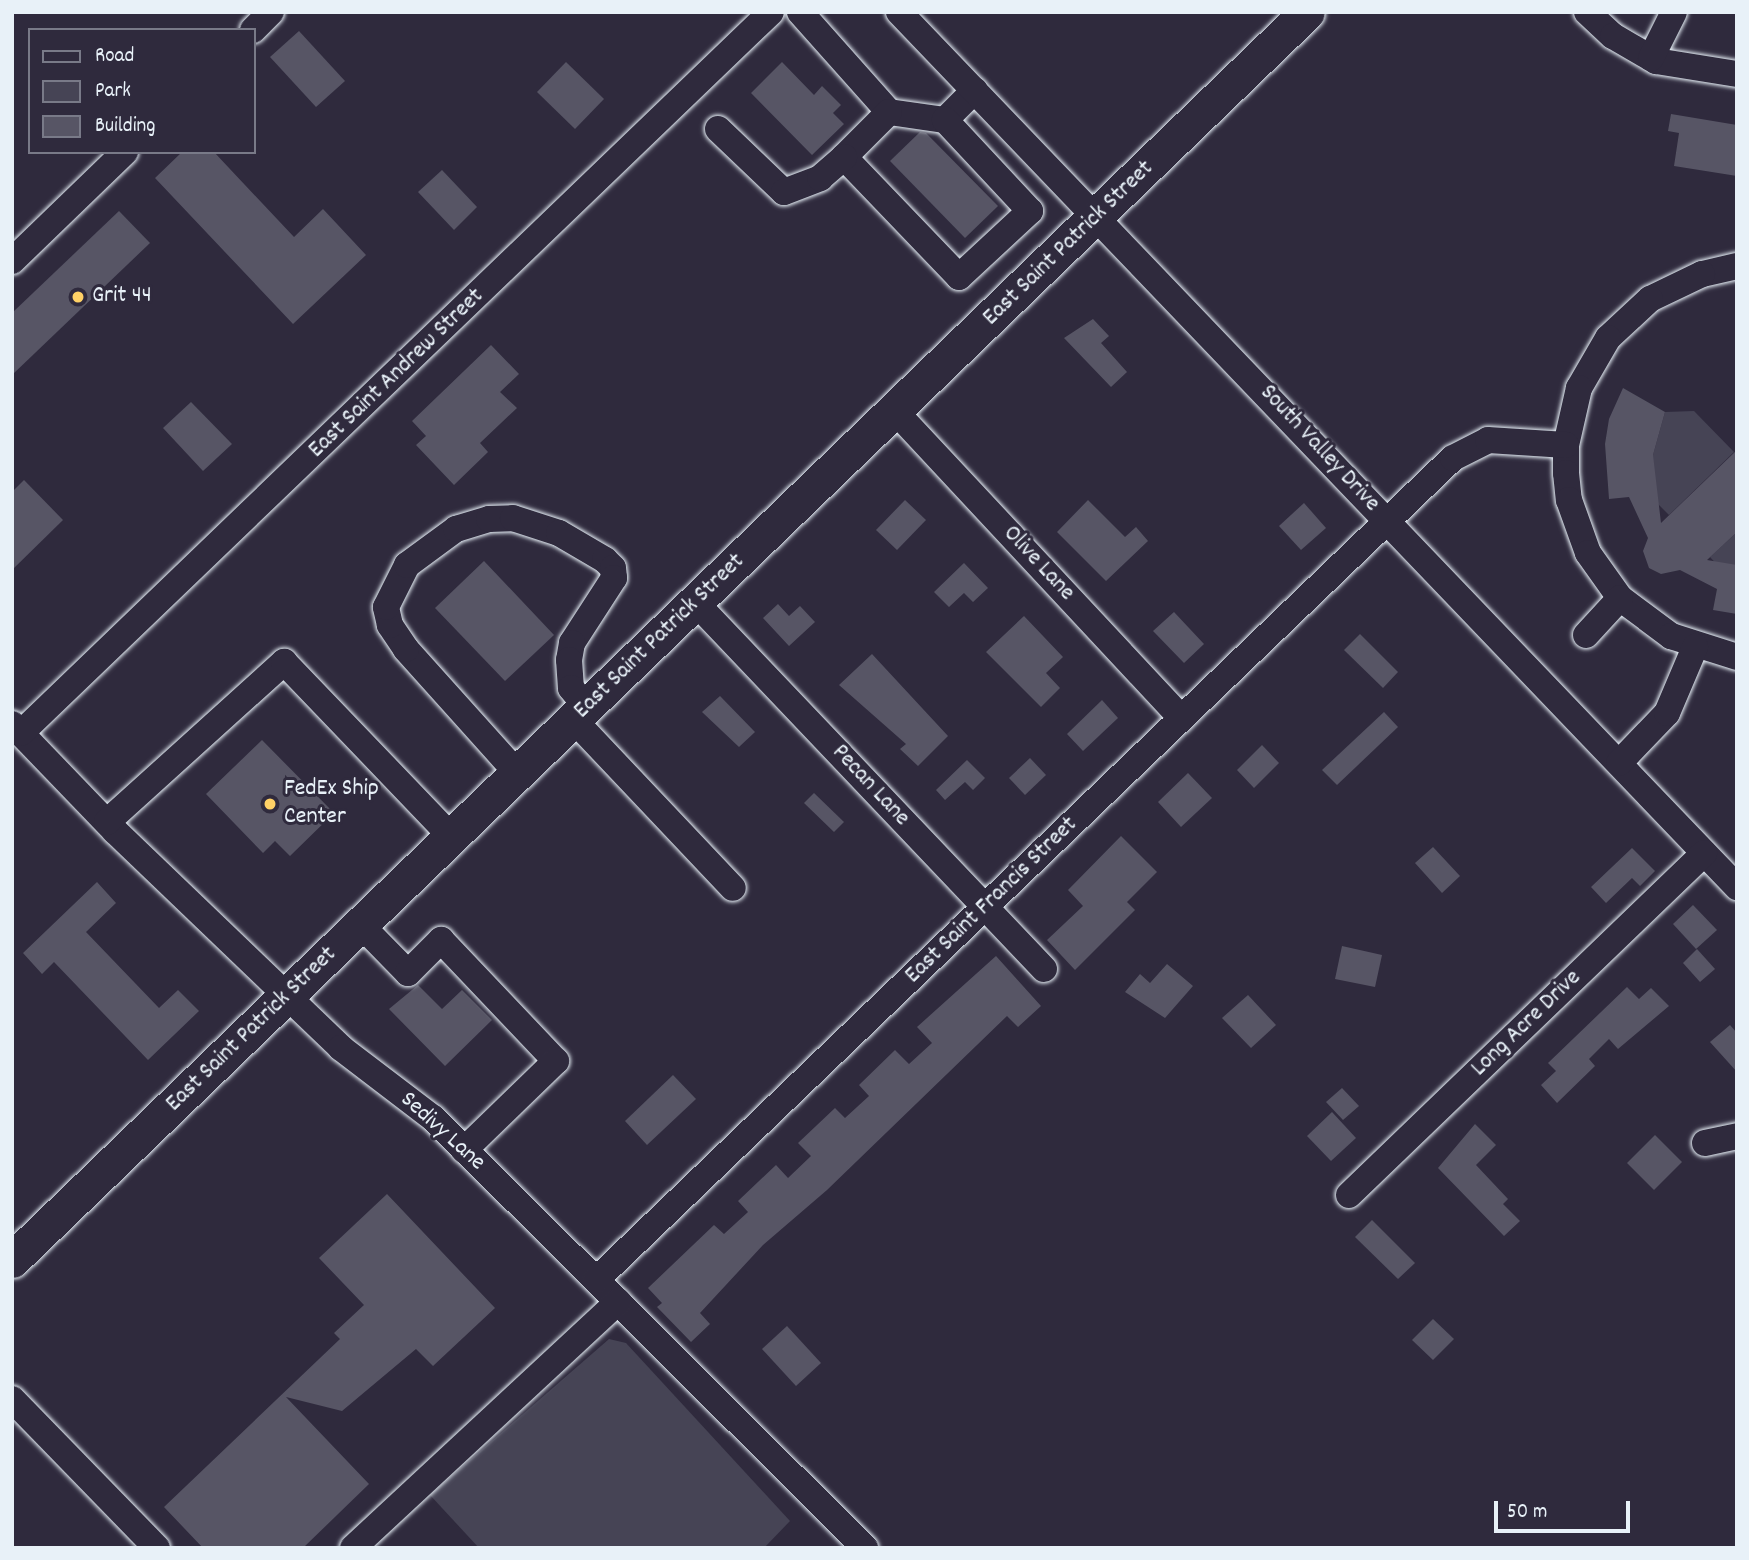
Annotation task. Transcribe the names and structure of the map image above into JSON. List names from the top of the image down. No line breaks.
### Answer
{"streets":{"main road":["East Saint Patrick Street"],"street":["East Saint Andrew Street","South Valley Drive","Olive Lane","Pecan Lane","East Saint Francis Street","Long Acre Drive","Sedivy Lane"]},"crossings":[["East Saint Patrick Street","South Valley Drive"],["East Saint Patrick Street","Olive Lane"],["East Saint Patrick Street","Pecan Lane"],["East Saint Patrick Street","Sedivy Lane"],["East Saint Andrew Street","Sedivy Lane"],["South Valley Drive","East Saint Francis Street"],["South Valley Drive","Long Acre Drive"],["Olive Lane","East Saint Francis Street"],["Pecan Lane","East Saint Francis Street"],["East Saint Francis Street","Sedivy Lane"]],"places":["Grit 44","FedEx Ship Center"],"legend":["Road","Park","Building"],"scale_bar":"50 m"}
